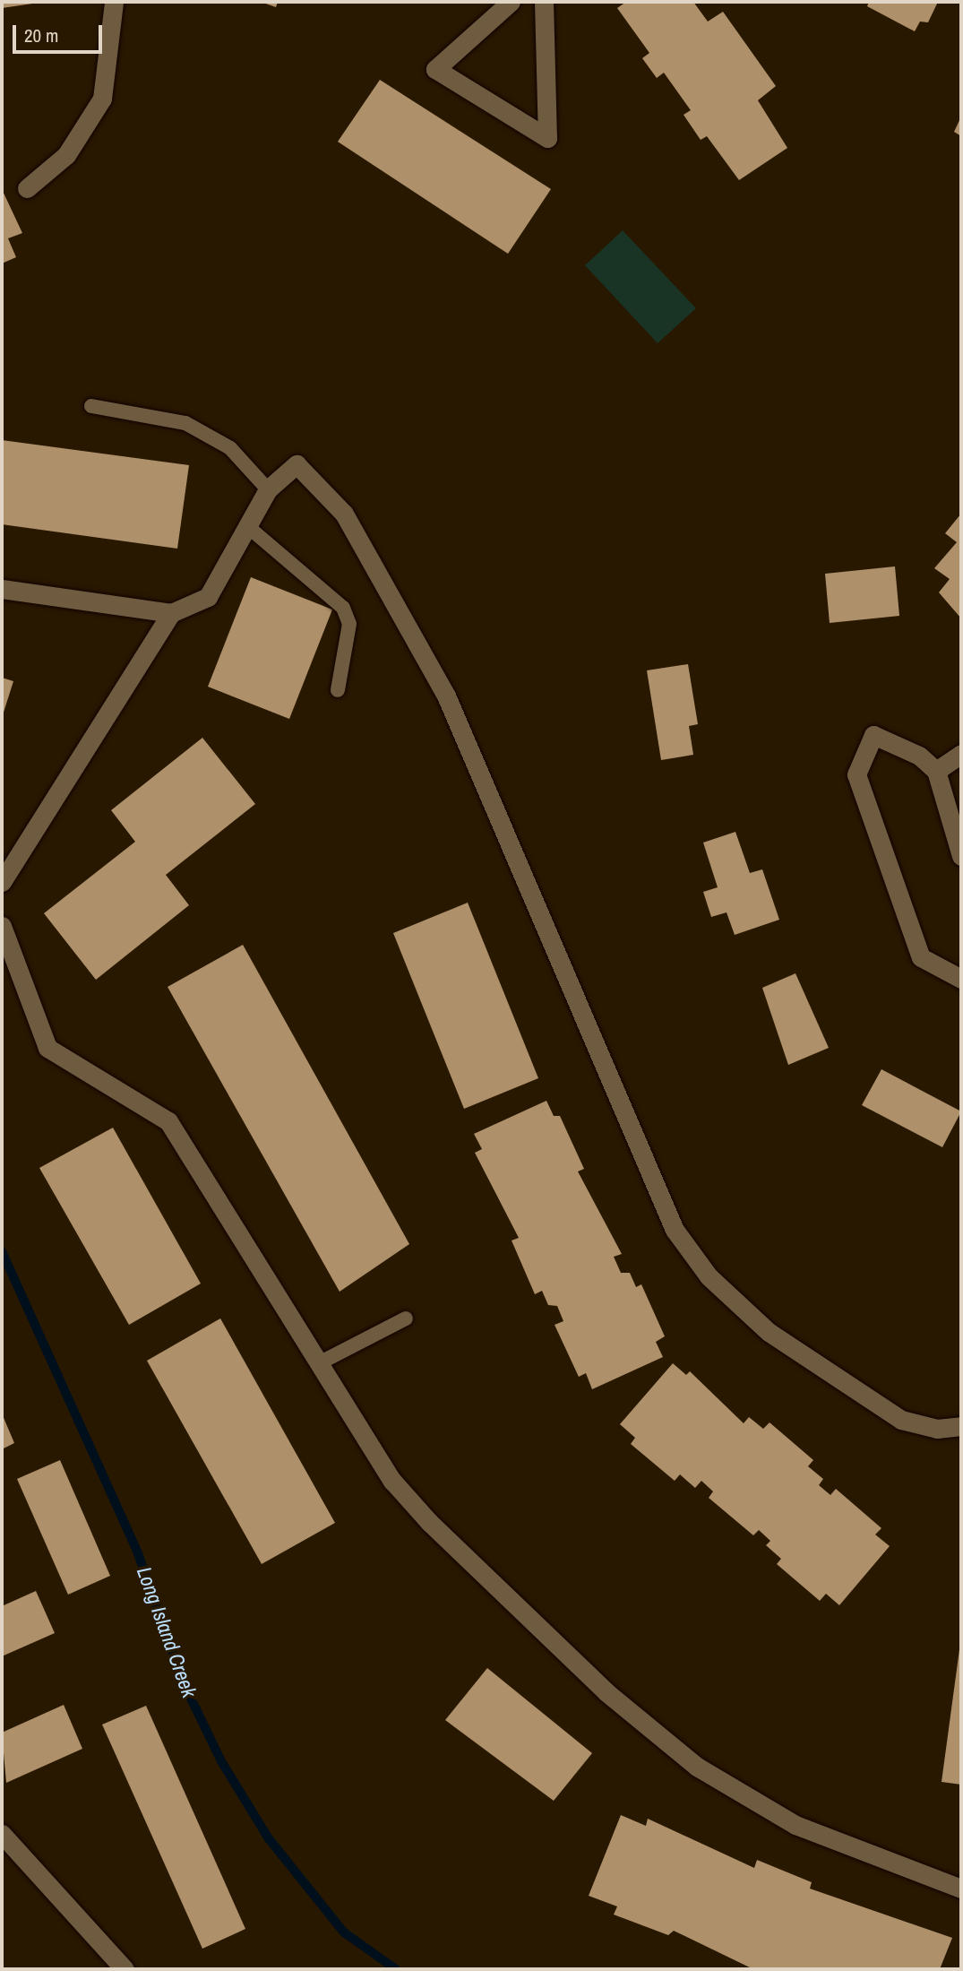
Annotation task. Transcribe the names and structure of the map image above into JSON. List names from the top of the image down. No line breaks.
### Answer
{"water":["Long Island Creek"],"scale_bar":"20 m"}
